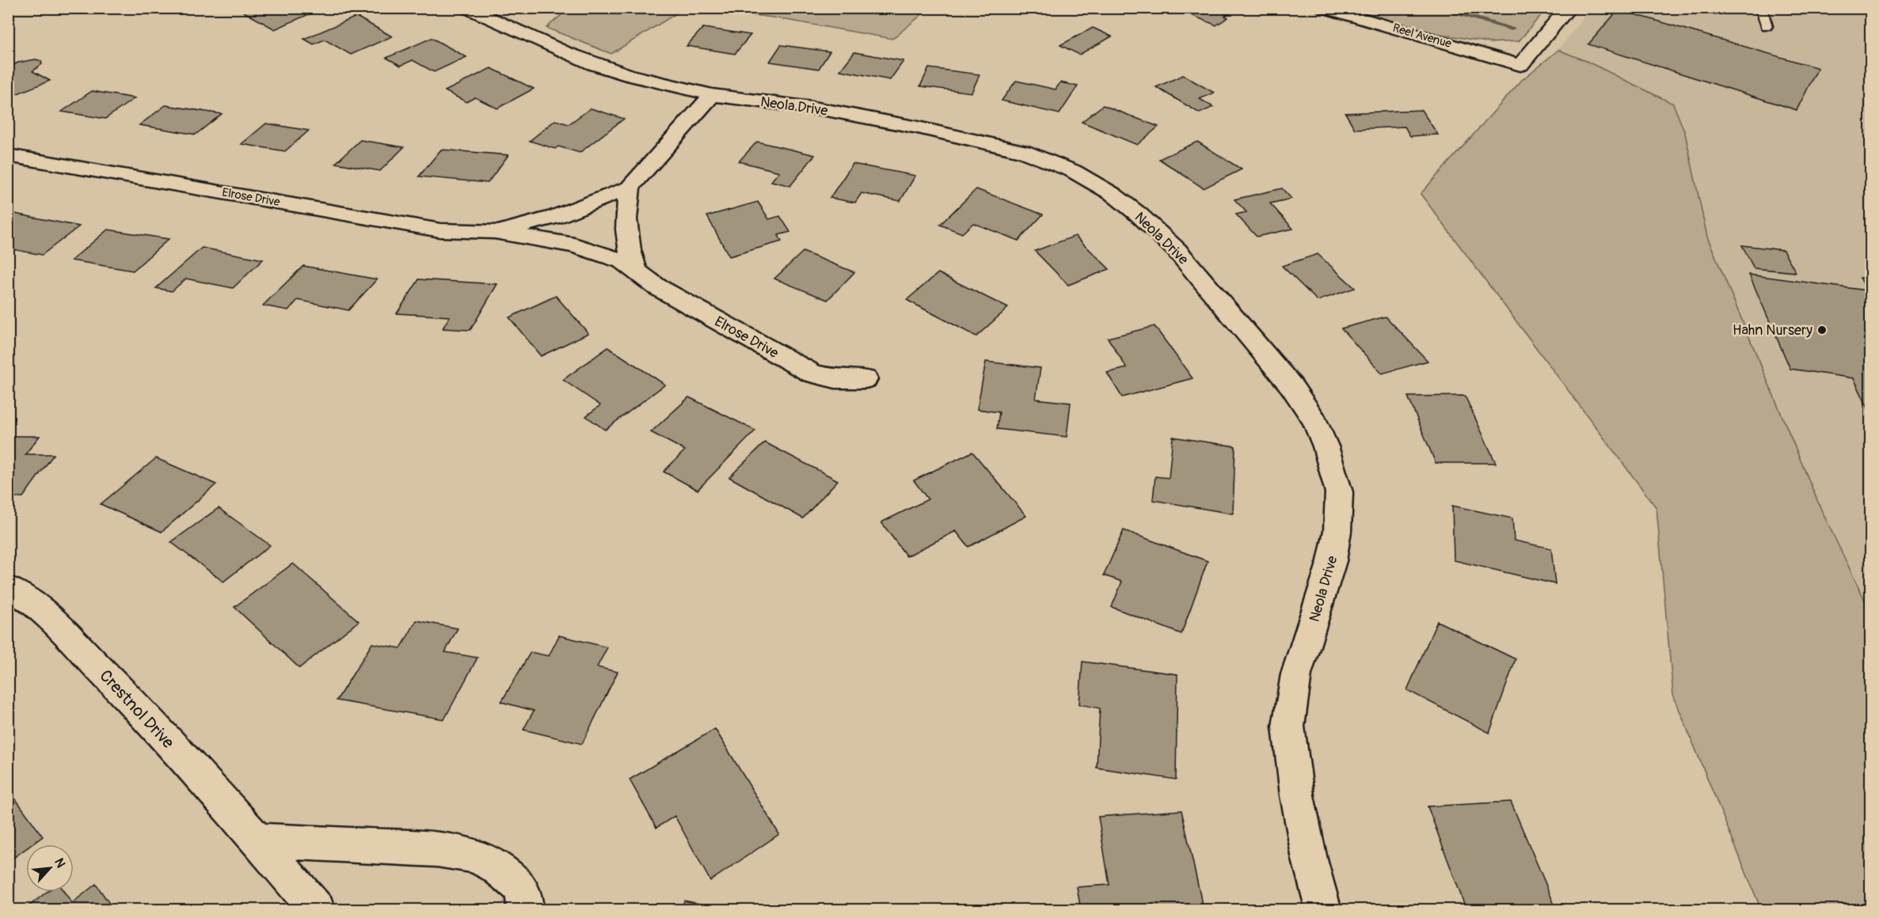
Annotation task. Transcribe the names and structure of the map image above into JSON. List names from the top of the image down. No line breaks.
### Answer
{"streets":{"street":["Reel Avenue","Neola Drive","Elrose Drive","Crestnol Drive"]},"crossings":[["Neola Drive","Elrose Drive"]],"places":["Hahn Nursery"],"north":"top right"}
